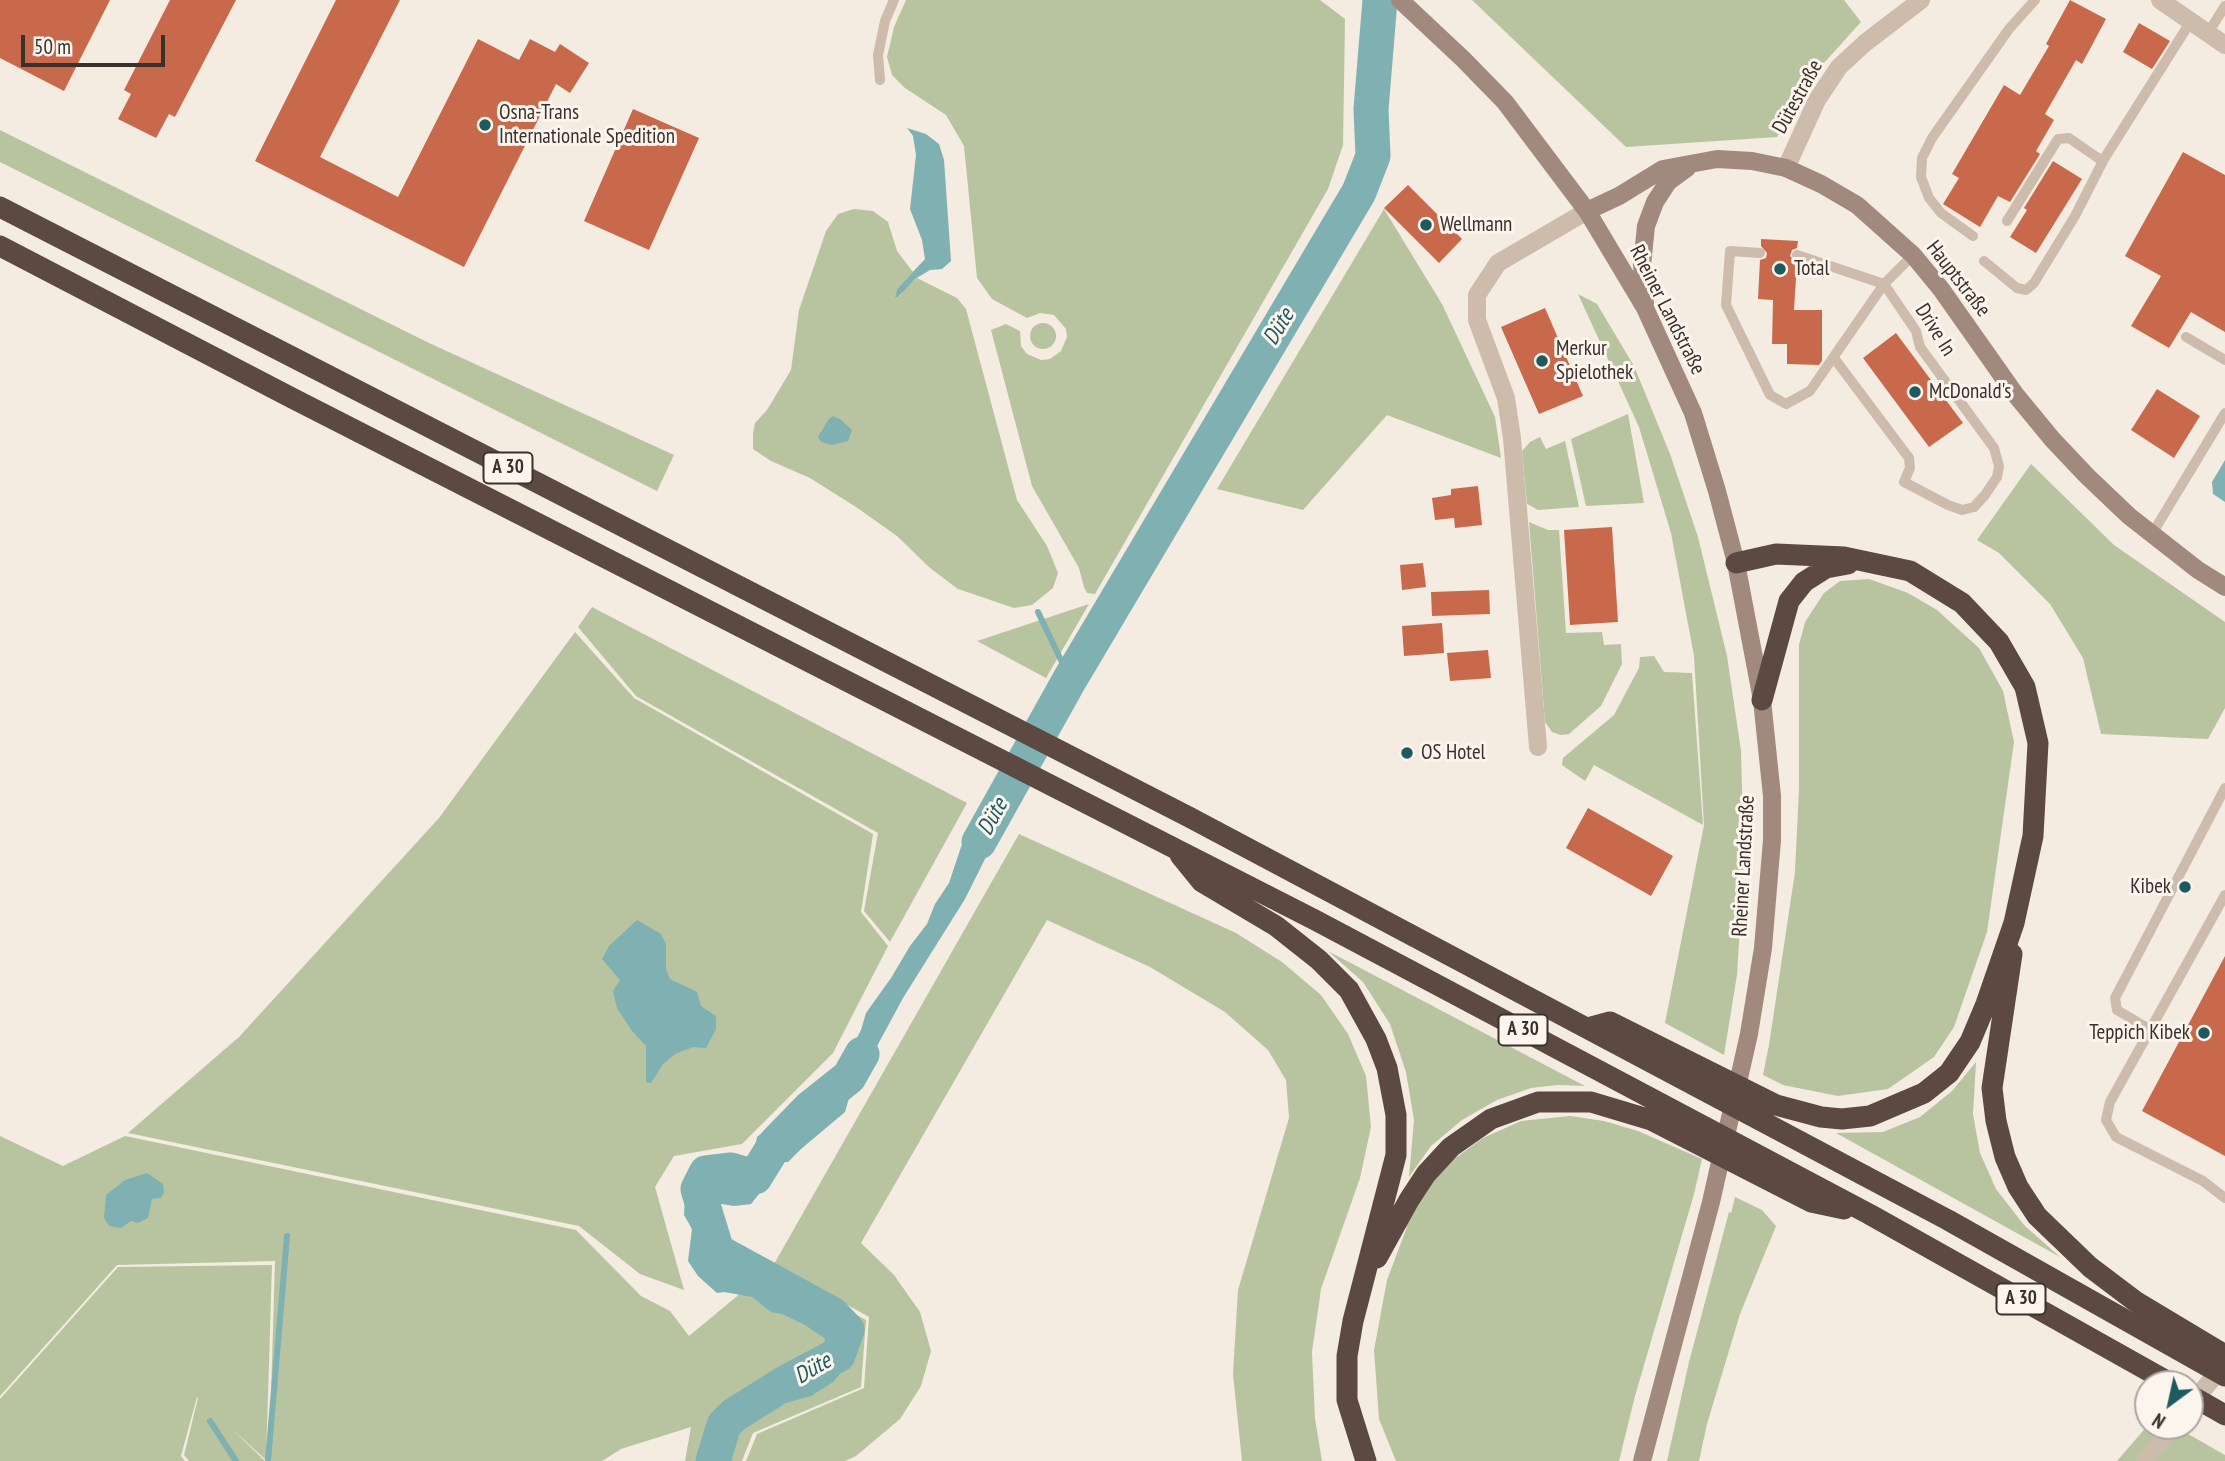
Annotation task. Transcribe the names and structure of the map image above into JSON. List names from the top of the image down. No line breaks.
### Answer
{"streets":{"highway":["A 30"],"street":["Dütestraße","Hauptstraße","Rheiner Landstraße"],"lane":["Drive In"]},"crossings":[["Dütestraße","Hauptstraße"],["Hauptstraße","Rheiner Landstraße"]],"water":["Düte"],"places":["Osna-Trans Internationale Spedition","Wellmann","Total","Merkur Spielothek","McDonald's","OS Hotel","Kibek","Teppich Kibek"],"scale_bar":"50 m","north":"bottom left"}
